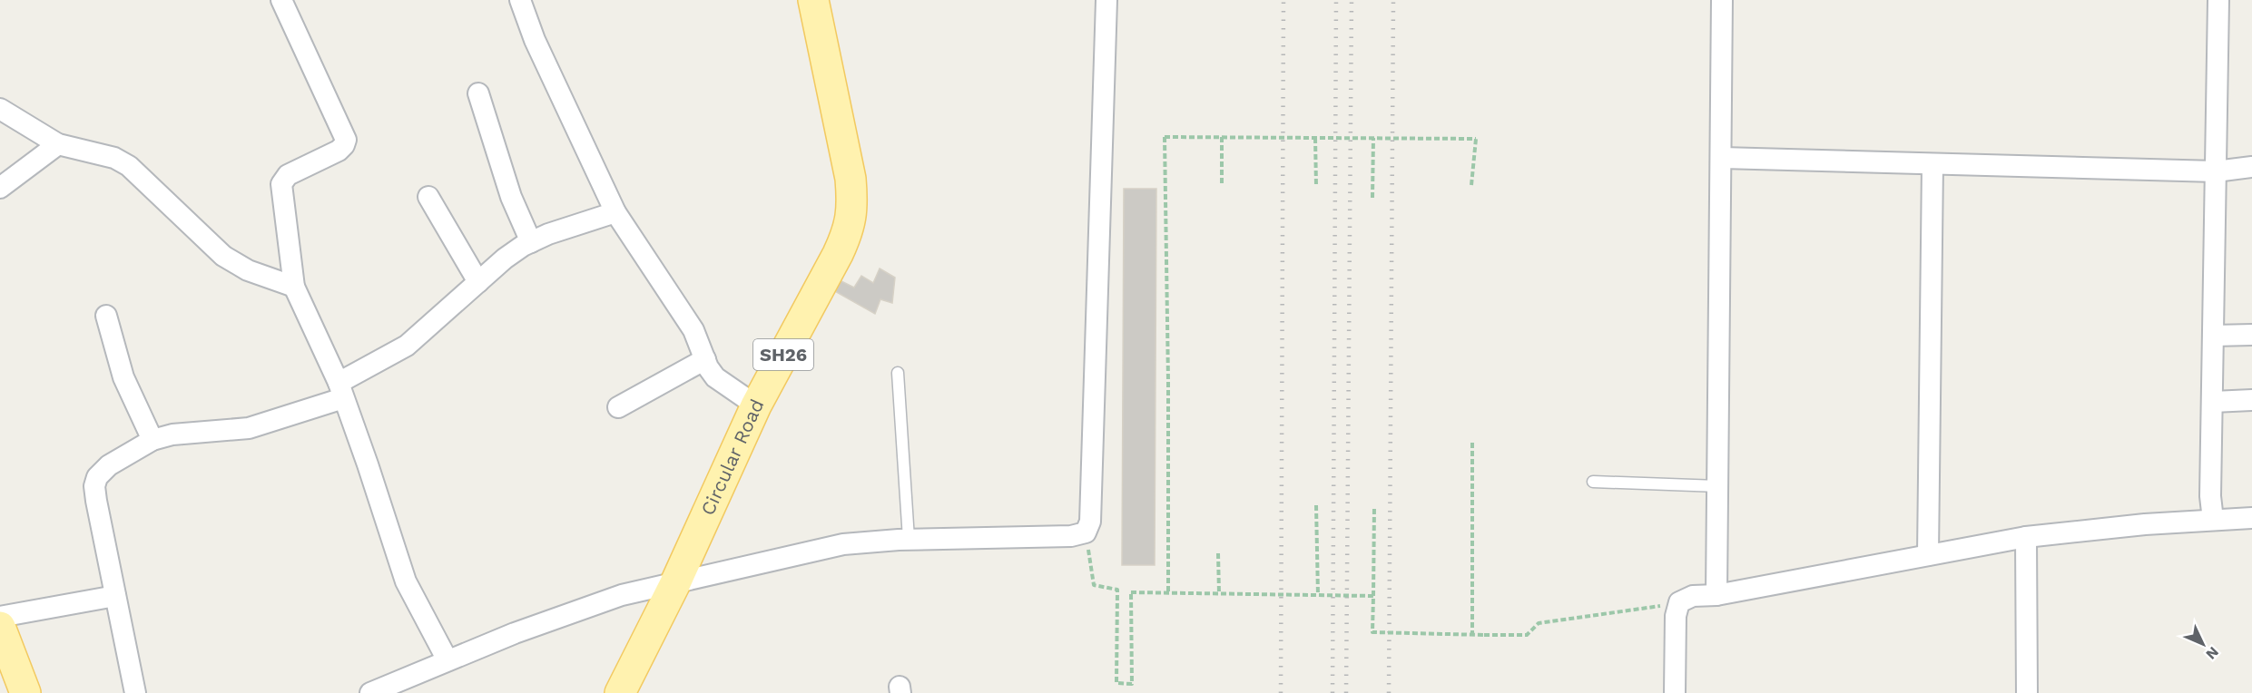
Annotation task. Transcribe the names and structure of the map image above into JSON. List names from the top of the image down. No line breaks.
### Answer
{"streets":{"main road":["SH26","Circular Road"]},"north":"bottom right"}
